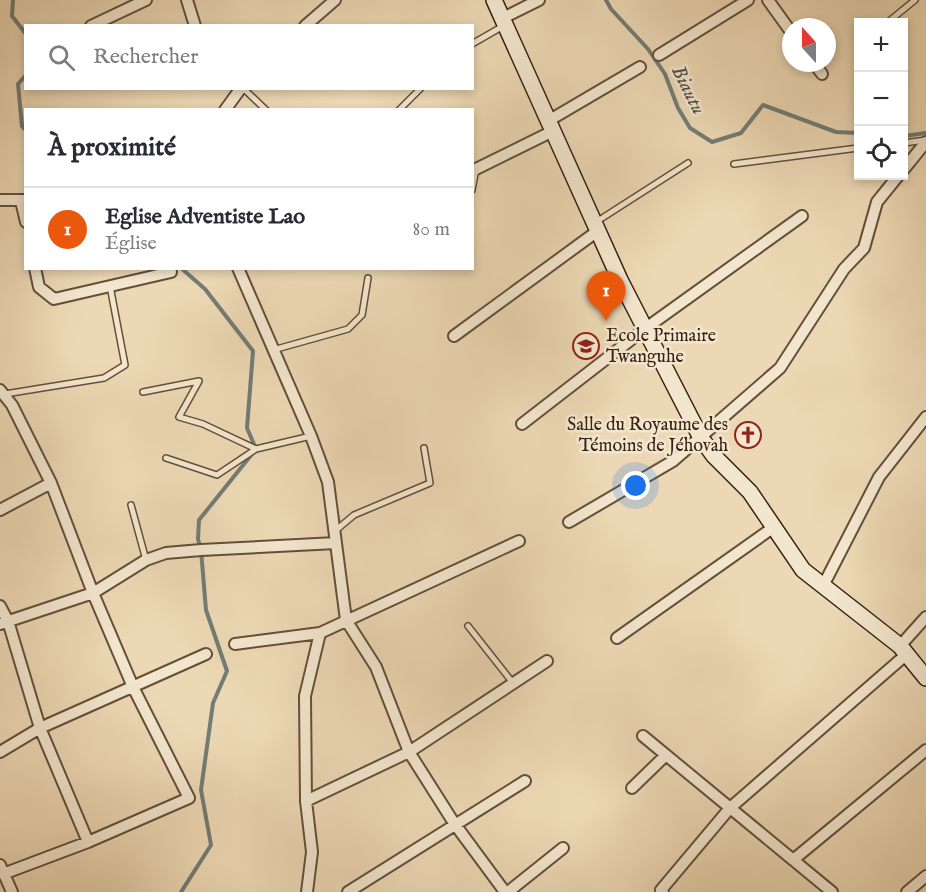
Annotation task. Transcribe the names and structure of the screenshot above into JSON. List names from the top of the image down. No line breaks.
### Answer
{"water":["Biautu"],"places":{"school or university":["Ecole Primaire Twanguhe"],"church":["Salle du Royaume des Témoins de Jéhovah"]},"north":"top","page":{"map_buttons":["+","−"],"search":"Rechercher","heading":"À proximité","list":[{"mark":"1","name":"Eglise Adventiste Lao","note":"Église","value":"80 m"}],"pins":"1"}}
